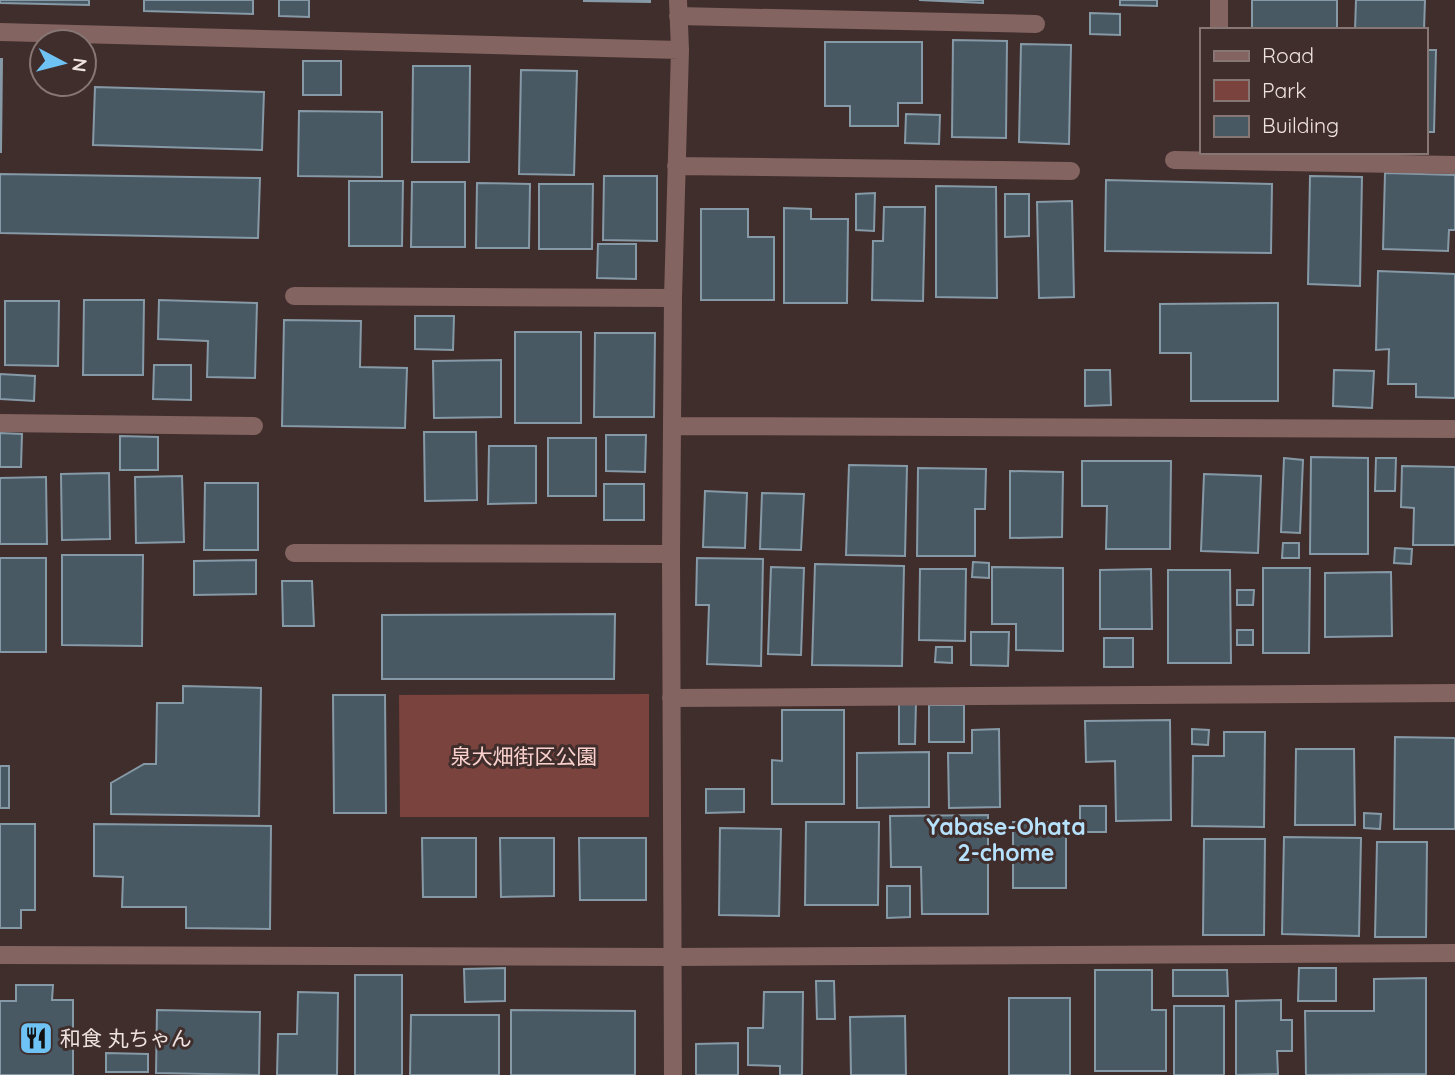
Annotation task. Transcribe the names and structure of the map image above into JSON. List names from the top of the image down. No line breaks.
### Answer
{"districts":["Yabase-Ohata 2-chome"],"parks":["泉大畑街区公園"],"places":{"restaurant":["和食 丸ちゃん"]},"legend":["Road","Park","Building"],"north":"right"}
